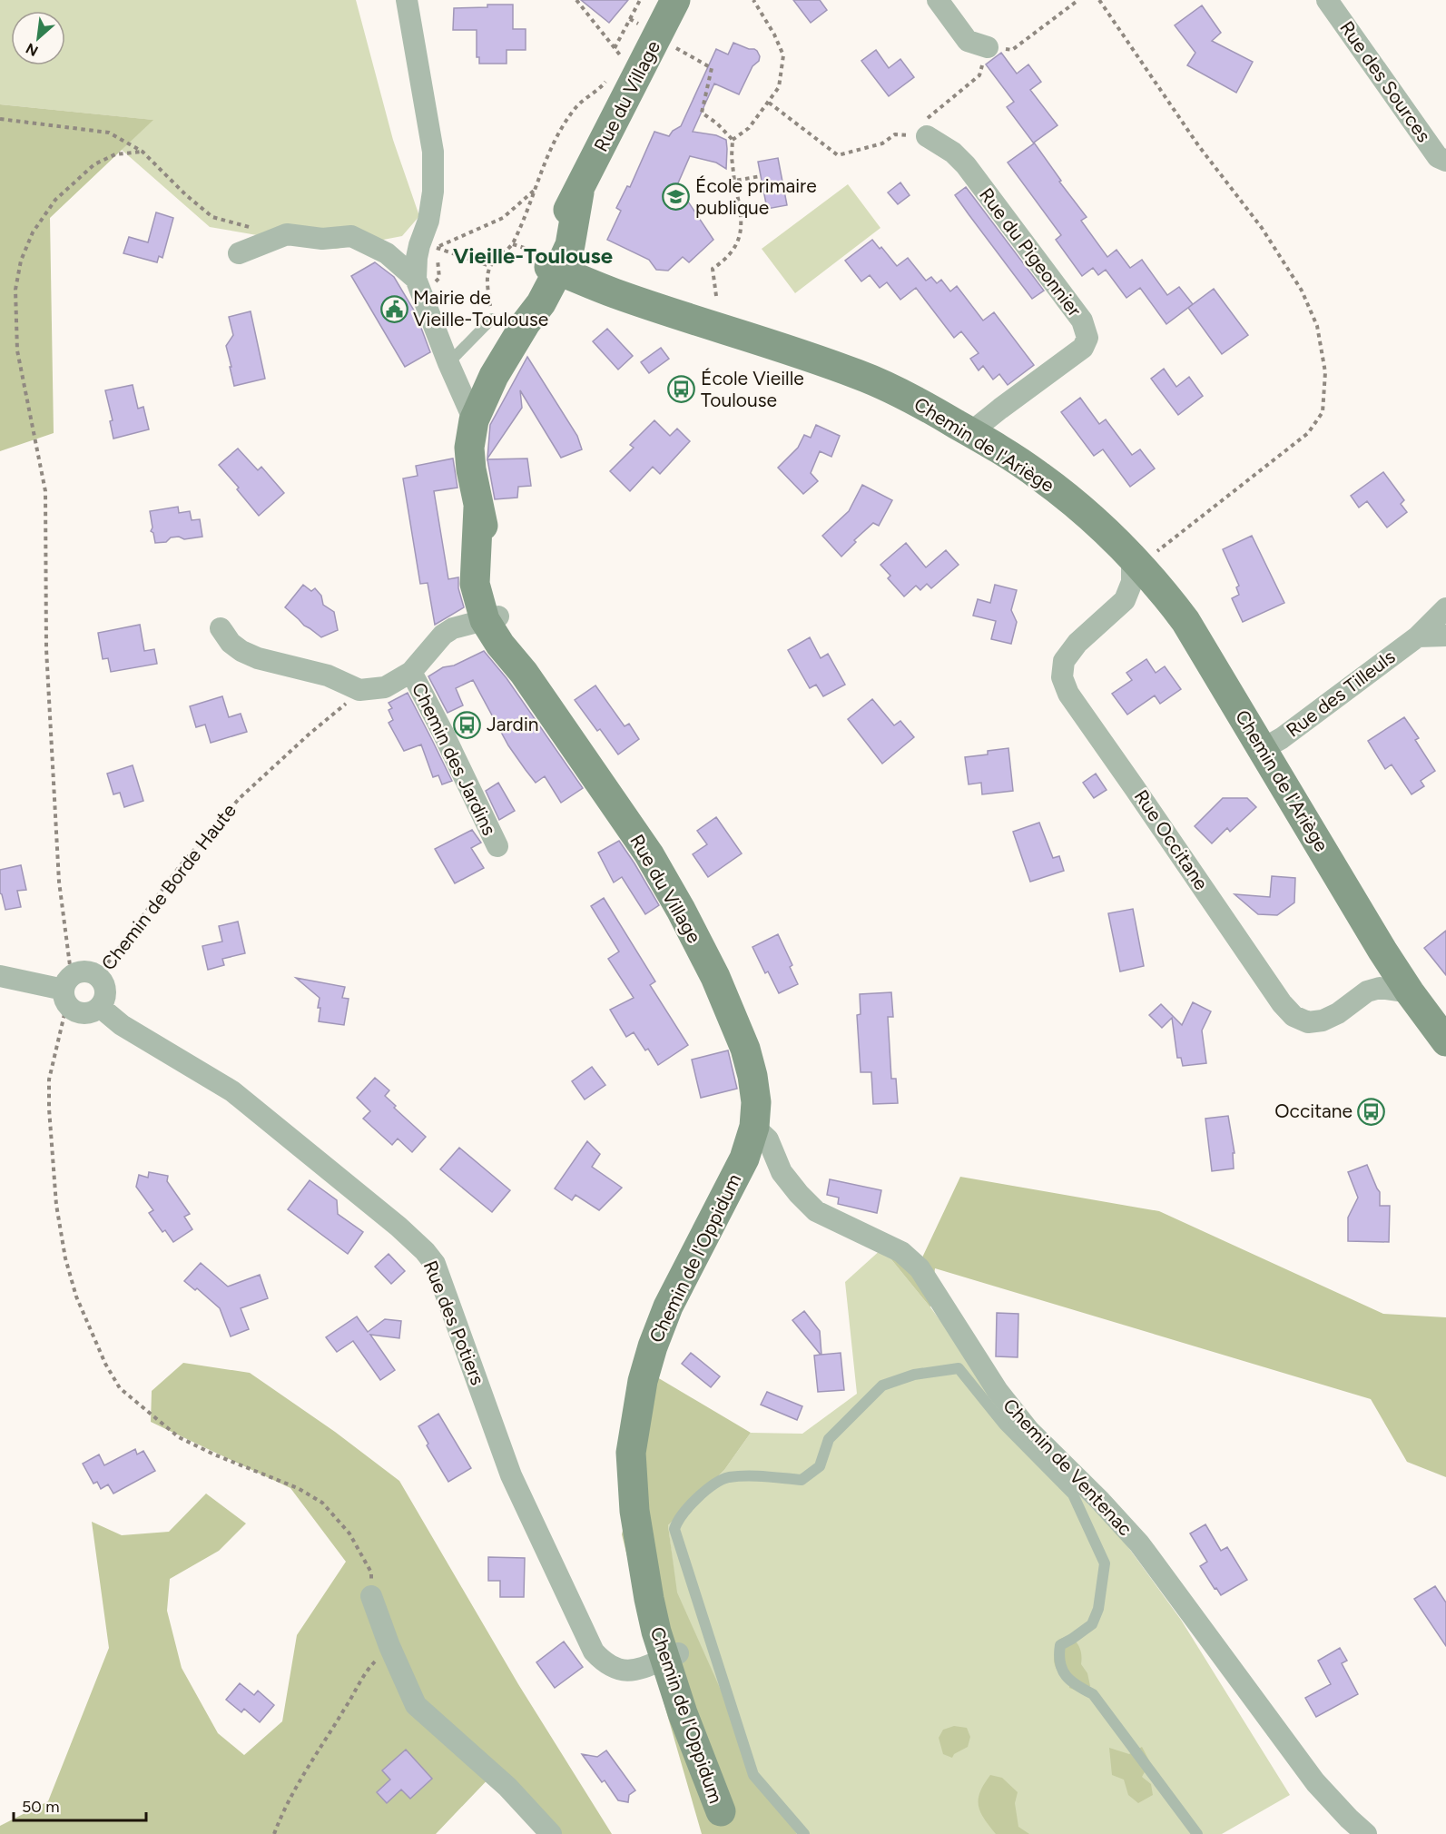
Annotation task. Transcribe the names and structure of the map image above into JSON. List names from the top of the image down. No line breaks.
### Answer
{"streets":{"street":["Rue des Sources","Rue du Village","Rue du Pigeonnier","Chemin de l'Ariège","Rue des Tilleuls","Chemin des Jardins","Rue Occitane","Chemin de l'Oppidum","Rue des Potiers","Chemin de Ventenac"],"path":["Chemin de Borde Haute"]},"crossings":[["Rue du Village","Chemin de l'Ariège"],["Rue du Village","Chemin de l'Oppidum"],["Rue du Village","Chemin de Ventenac"],["Rue du Pigeonnier","Chemin de l'Ariège"],["Chemin de l'Ariège","Rue des Tilleuls"],["Chemin de l'Ariège","Rue Occitane"],["Chemin de Borde Haute","Rue des Potiers"],["Chemin de l'Oppidum","Rue des Potiers"],["Chemin de l'Oppidum","Chemin de Ventenac"]],"districts":["Vieille-Toulouse"],"places":{"school or university":["École primaire publique"],"public building":["Mairie de Vieille-Toulouse"],"bus stop":["École Vieille Toulouse","Jardin","Occitane"]},"scale_bar":"50 m","north":"bottom left"}
